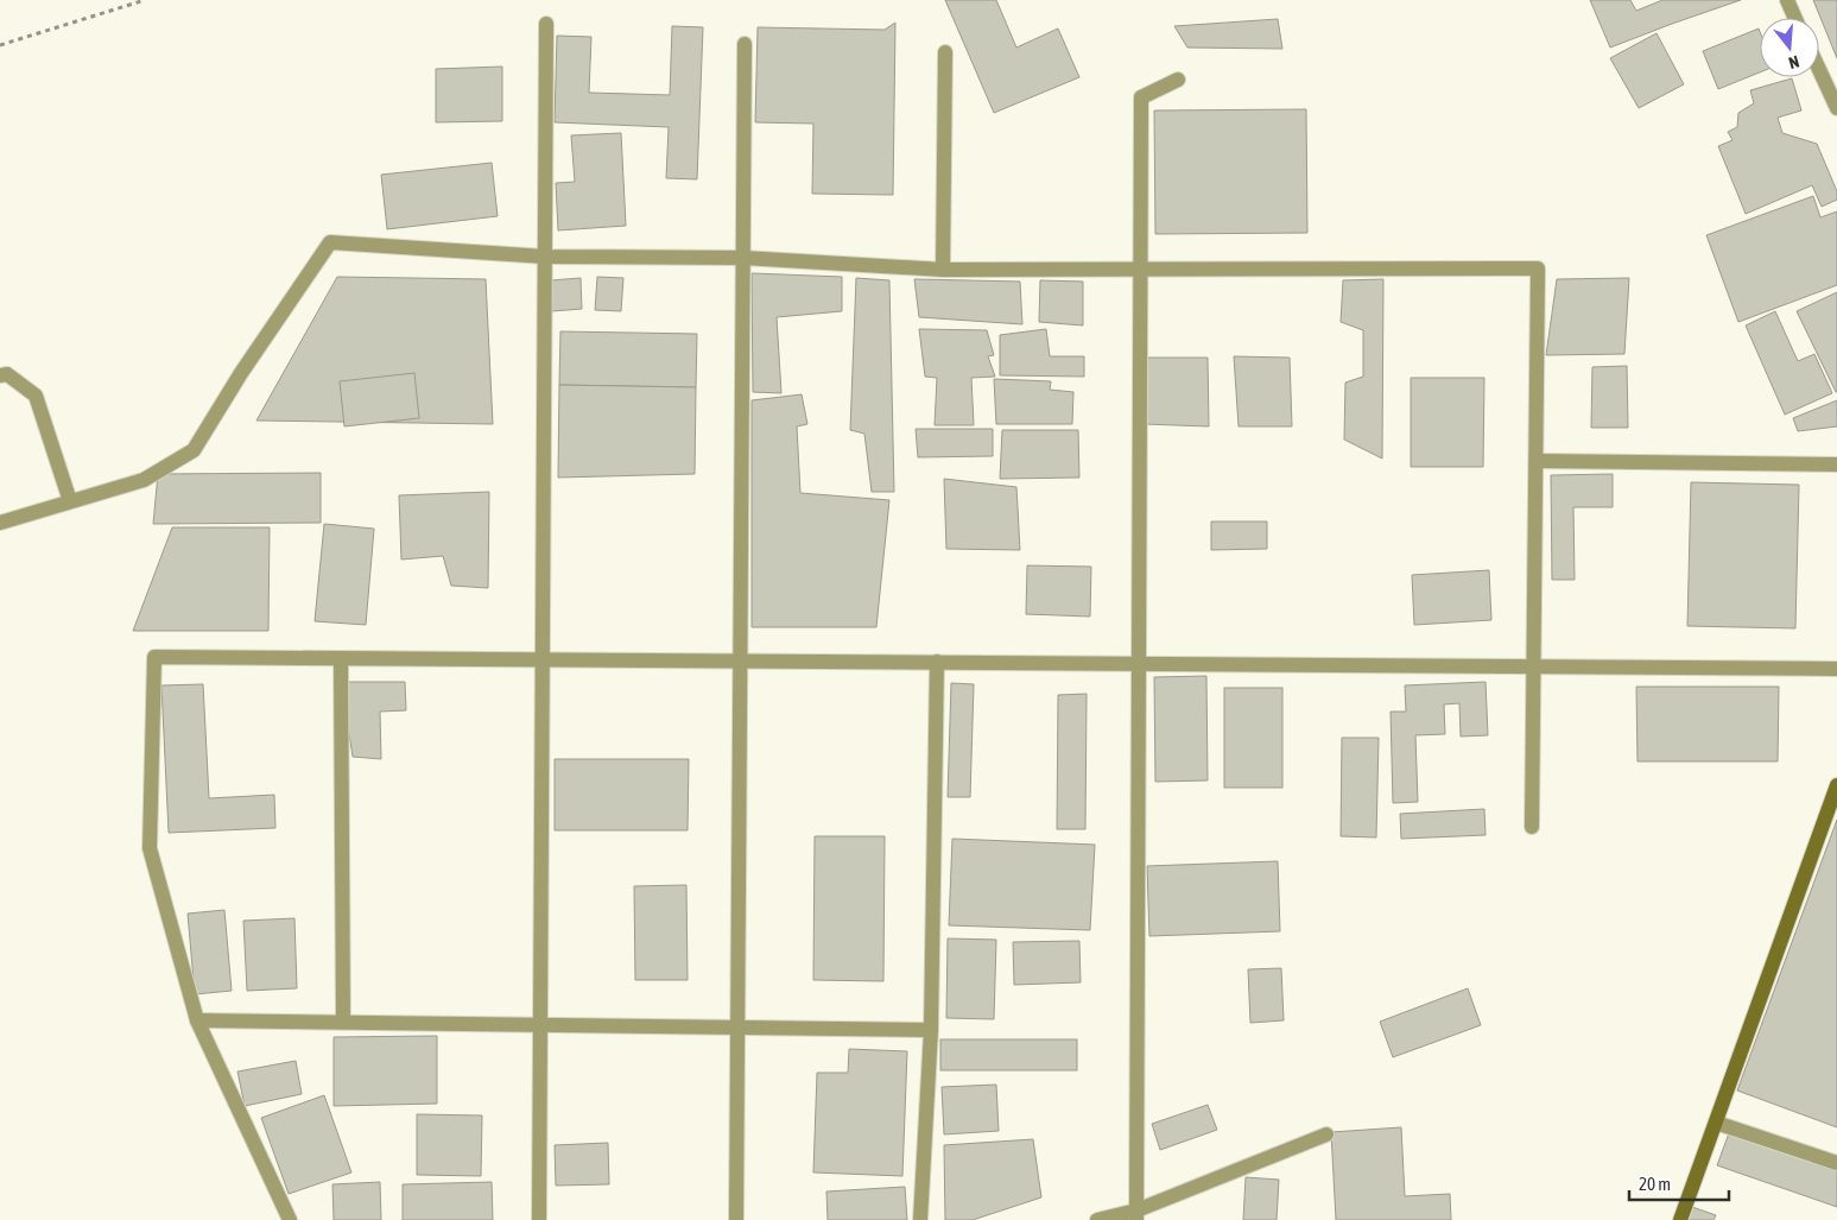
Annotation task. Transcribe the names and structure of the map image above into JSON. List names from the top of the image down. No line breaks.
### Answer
{"scale_bar":"20 m","north":"bottom"}
